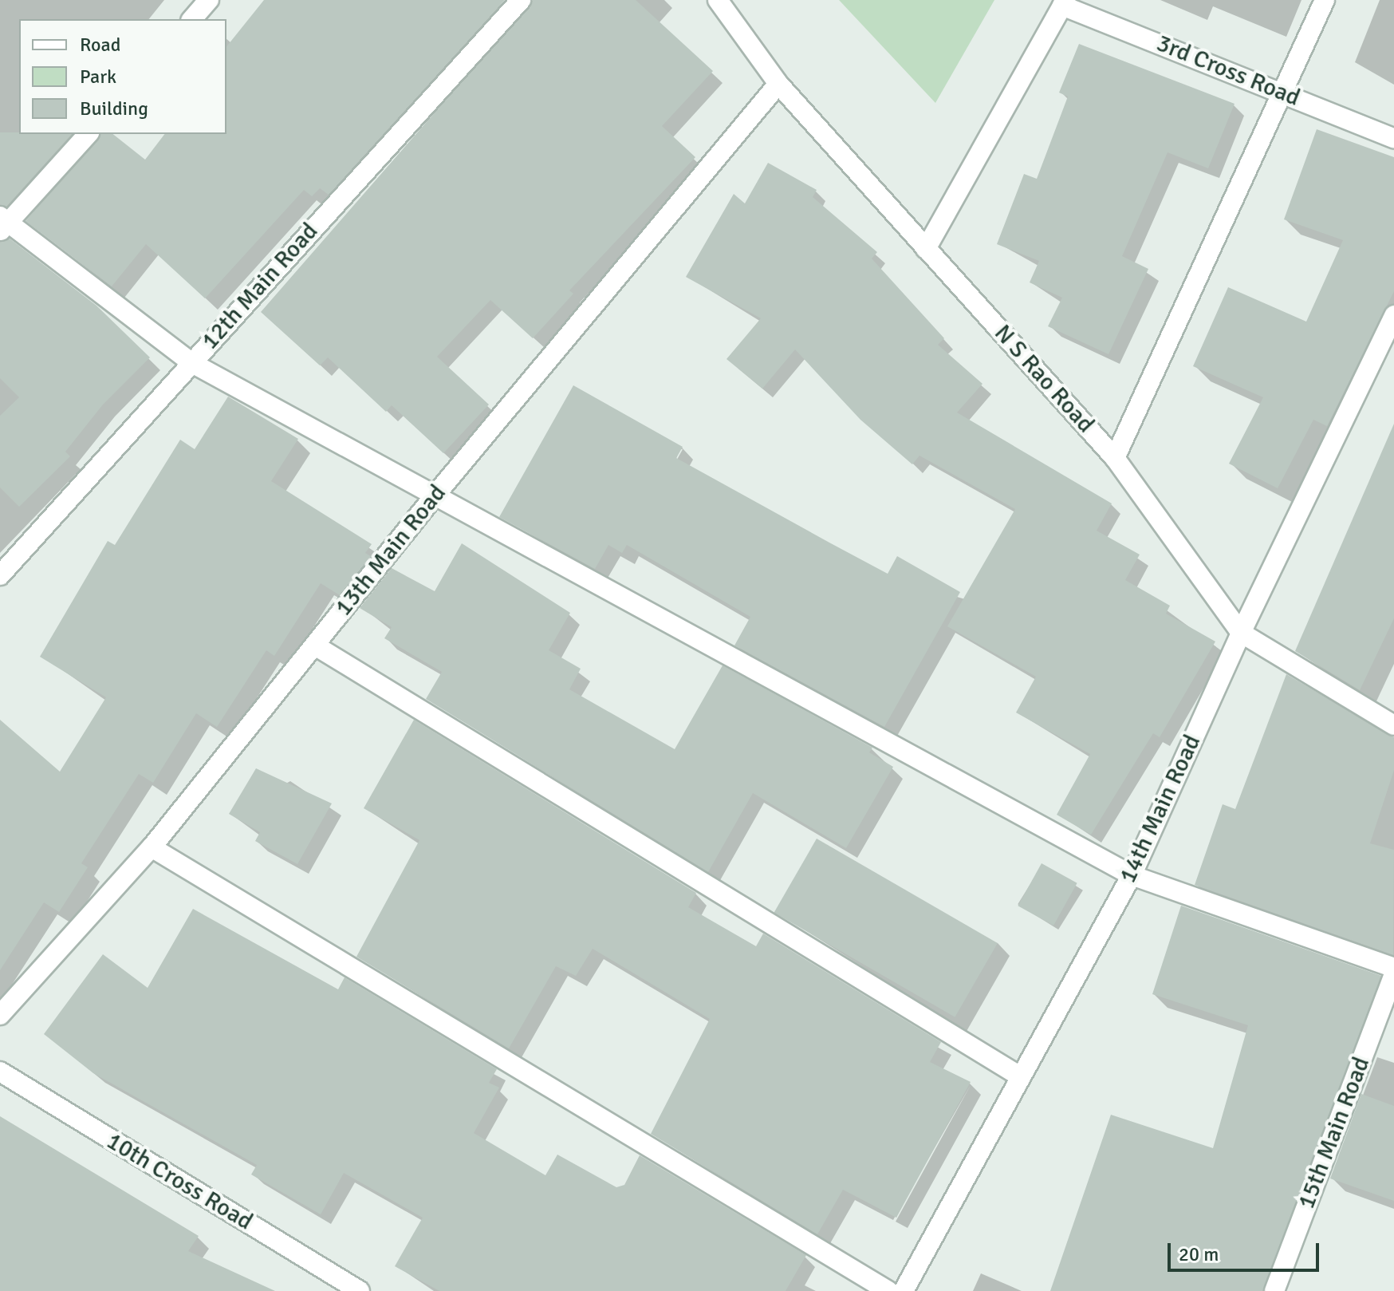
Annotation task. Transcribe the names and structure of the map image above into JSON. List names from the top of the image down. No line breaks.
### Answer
{"streets":{"street":["3rd Cross Road","12th Main Road","N S Rao Road","13th Main Road","14th Main Road","15th Main Road","10th Cross Road"]},"crossings":[["N S Rao Road","13th Main Road"],["N S Rao Road","14th Main Road"]],"legend":["Road","Park","Building"],"scale_bar":"20 m"}
